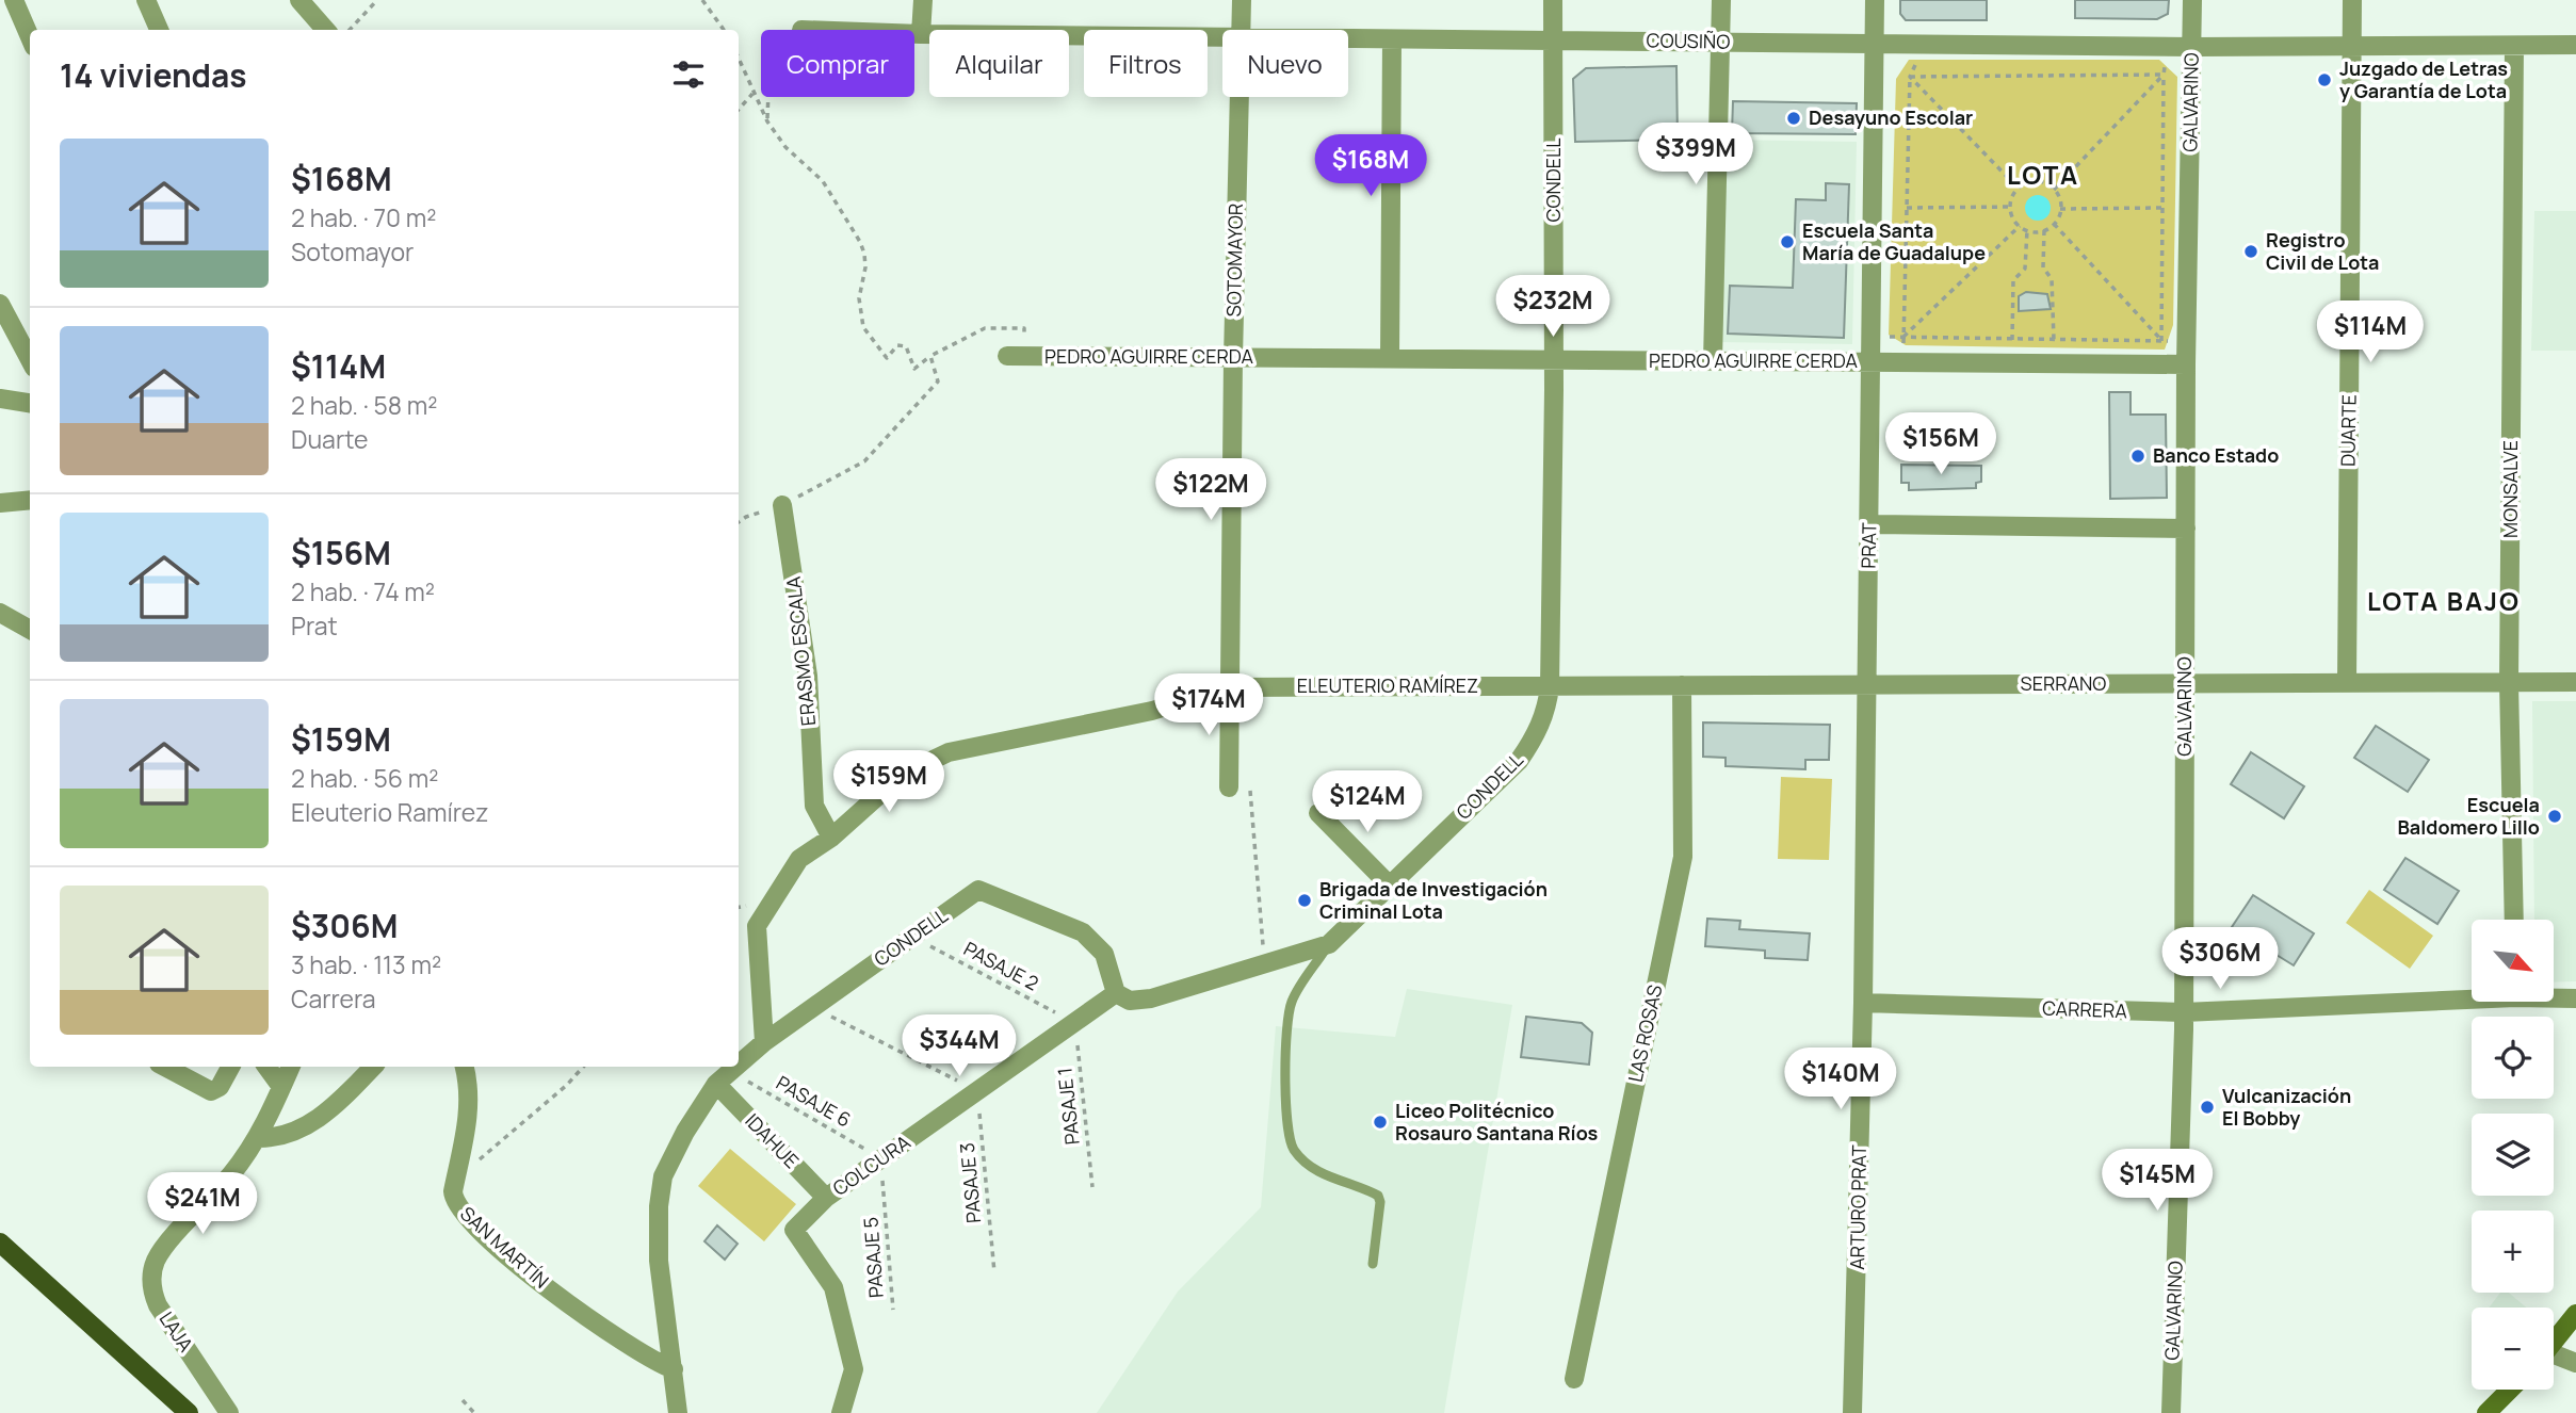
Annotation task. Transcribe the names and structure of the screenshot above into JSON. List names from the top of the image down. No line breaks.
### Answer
{"streets":{"street":["COUSIÑO","GALVARINO","CONDELL","SOTOMAYOR","PEDRO AGUIRRE CERDA","DUARTE","MONSALVE","PRAT","ERASMO ESCALA","SERRANO","ELEUTERIO RAMÍREZ","CARRERA","LAS ROSAS","IDAHUE","COLCURA","ARTURO PRAT","SAN MARTÍN","LAJA"],"path":["PASAJE 2","PASAJE 6","PASAJE 1","PASAJE 3","PASAJE 5"]},"crossings":[["COUSIÑO","GALVARINO"],["COUSIÑO","CONDELL"],["COUSIÑO","DUARTE"],["COUSIÑO","MONSALVE"],["COUSIÑO","PRAT"],["GALVARINO","PEDRO AGUIRRE CERDA"],["GALVARINO","SERRANO"],["GALVARINO","CARRERA"],["CONDELL","PEDRO AGUIRRE CERDA"],["CONDELL","SERRANO"],["CONDELL","ELEUTERIO RAMÍREZ"],["CONDELL","PASAJE 2"],["CONDELL","COLCURA"],["SOTOMAYOR","PEDRO AGUIRRE CERDA"],["SOTOMAYOR","ELEUTERIO RAMÍREZ"],["PEDRO AGUIRRE CERDA","PRAT"],["DUARTE","SERRANO"],["MONSALVE","SERRANO"],["PRAT","SERRANO"],["PRAT","CARRERA"],["PRAT","ARTURO PRAT"],["ERASMO ESCALA","ELEUTERIO RAMÍREZ"],["SERRANO","ELEUTERIO RAMÍREZ"],["SERRANO","LAS ROSAS"],["PASAJE 2","PASAJE 1"],["PASAJE 2","COLCURA"],["CARRERA","ARTURO PRAT"],["PASAJE 6","IDAHUE"],["PASAJE 6","COLCURA"],["PASAJE 6","PASAJE 5"],["PASAJE 1","COLCURA"],["IDAHUE","COLCURA"],["COLCURA","PASAJE 3"],["COLCURA","PASAJE 5"]],"districts":["LOTA","LOTA BAJO"],"places":["Juzgado de Letras y Garantía de Lota","Desayuno Escolar","Escuela Santa María de Guadalupe","Registro Civil de Lota","Banco Estado","Escuela Baldomero Lillo","Brigada de Investigación Criminal Lota","Vulcanización El Bobby","Liceo Politécnico Rosauro Santana Ríos"],"north":"bottom right","page":{"chip":["Comprar","Alquilar","Filtros","Nuevo"],"heading":"14 viviendas","list":[{"name":"$168M","note":"2 hab. · 70 m² · Sotomayor"},{"name":"$114M","note":"2 hab. · 58 m² · Duarte"},{"name":"$156M","note":"2 hab. · 74 m² · Prat"},{"name":"$159M","note":"2 hab. · 56 m² · Eleuterio Ramírez"},{"name":"$306M","note":"3 hab. · 113 m² · Carrera"}],"price":["$399M","$168M","$232M","$114M","$156M","$122M","$174M","$159M","$124M","$306M","$344M","$140M","$145M","$241M"],"map_buttons":["+","−"]}}
